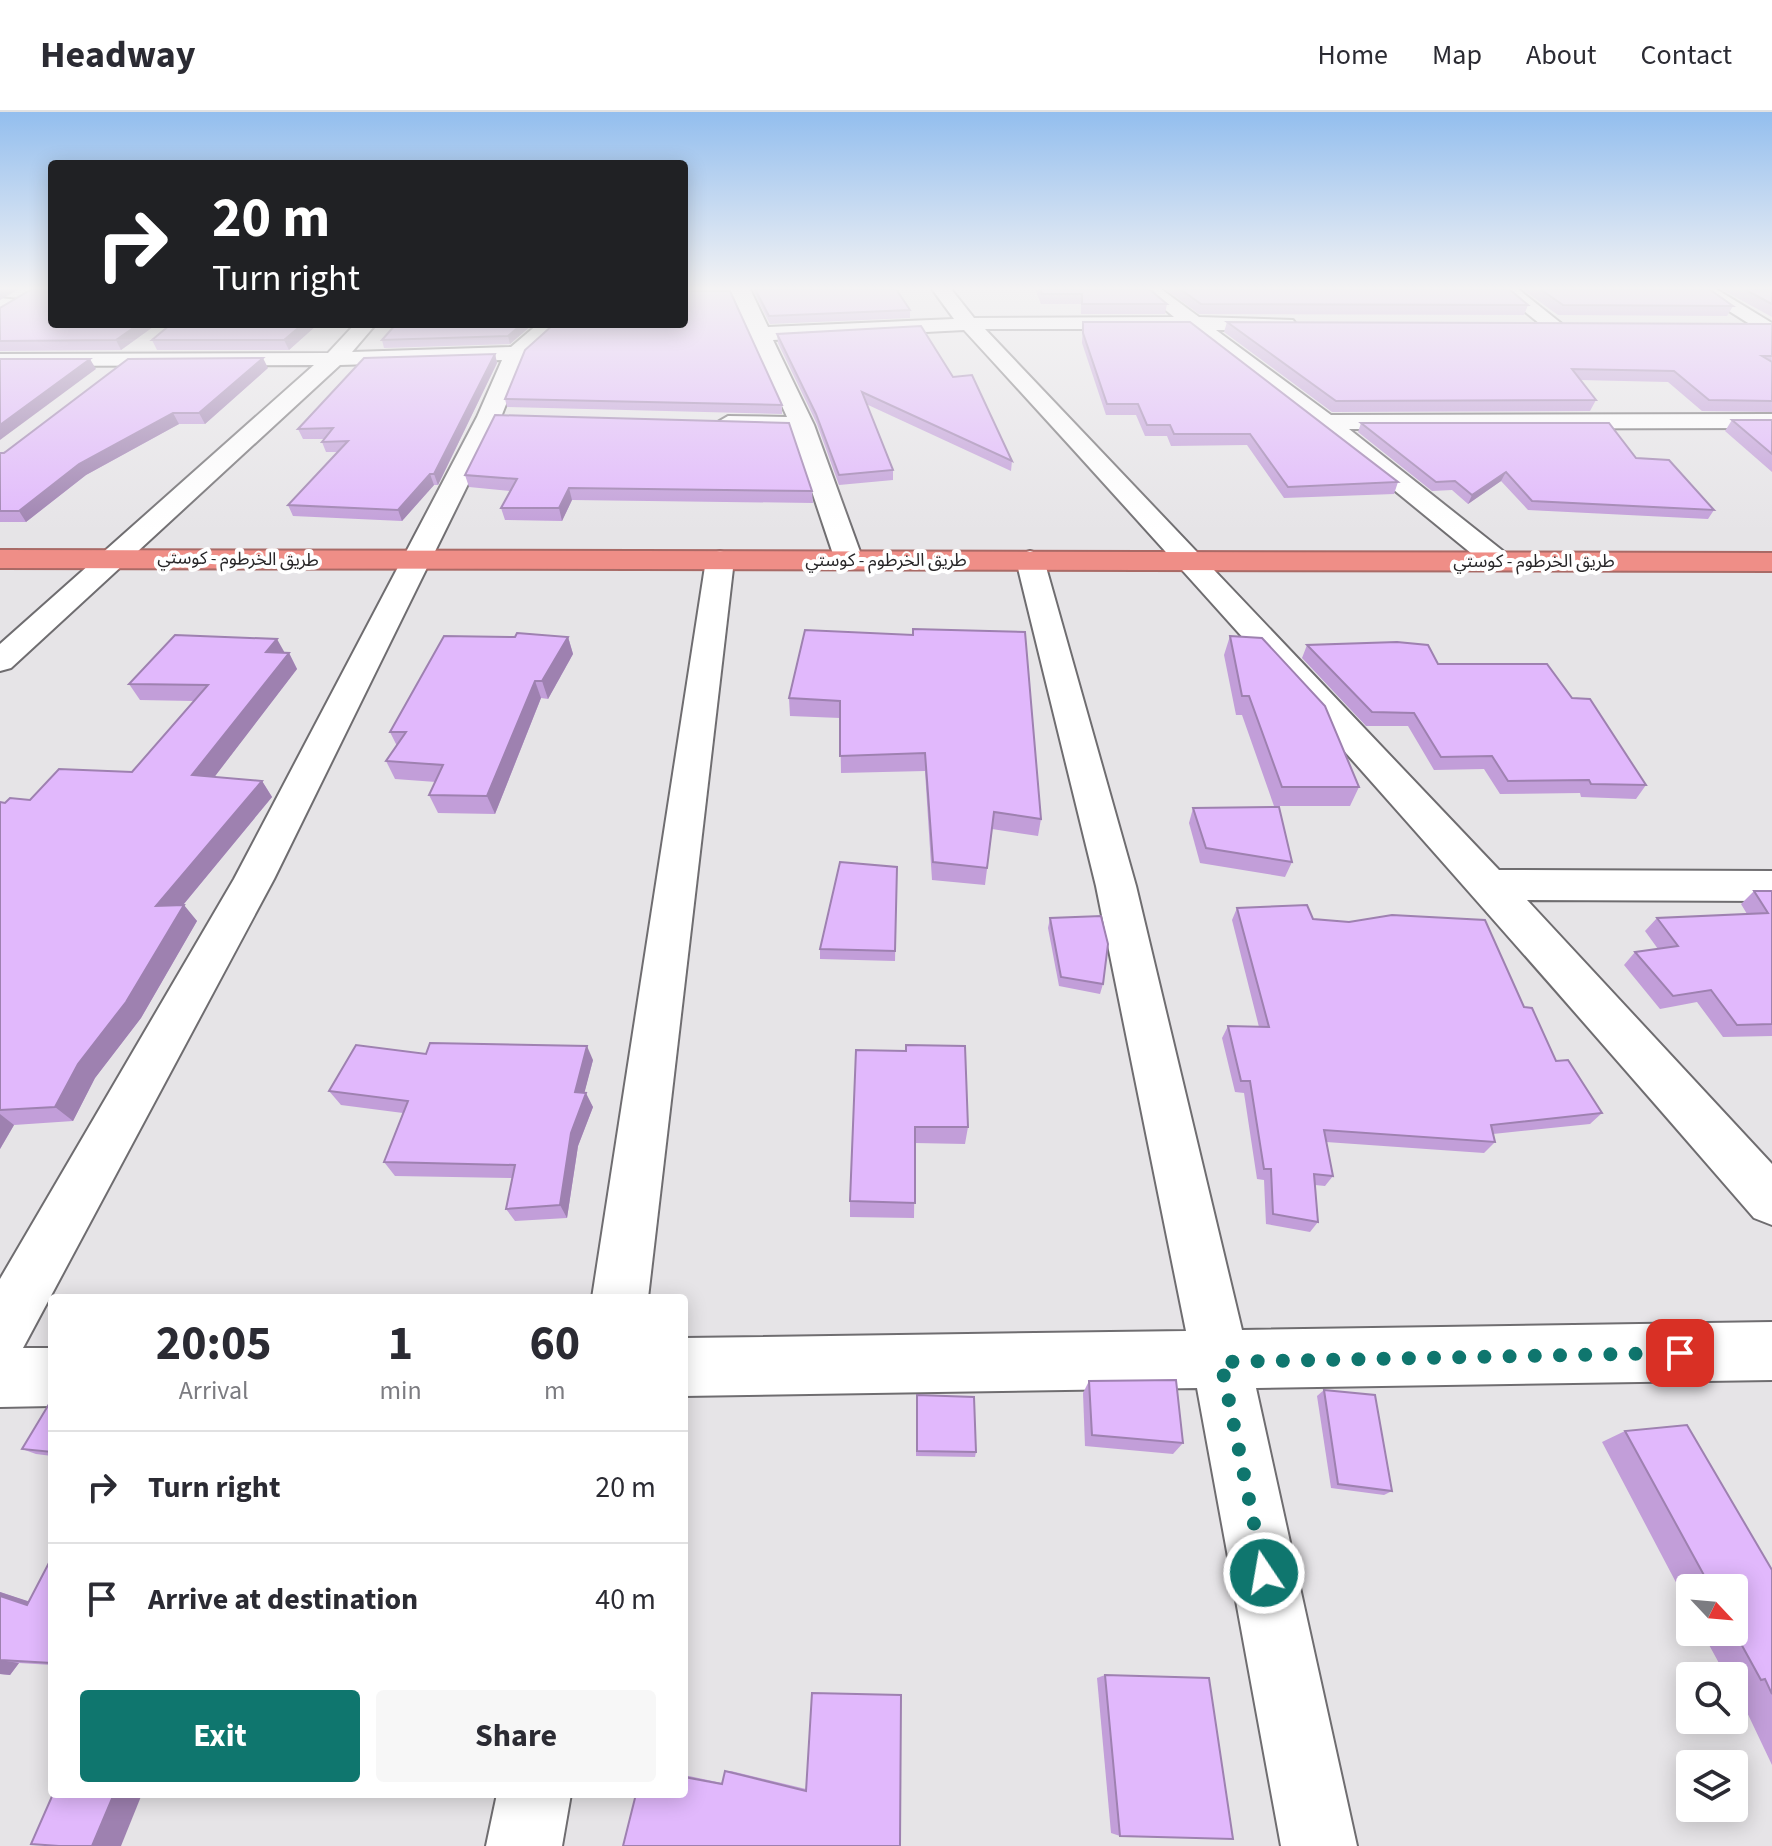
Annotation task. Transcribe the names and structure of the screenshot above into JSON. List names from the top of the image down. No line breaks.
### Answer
{"streets":{"highway":["طريق الخرطوم - كوستي"]},"north":"bottom right","page":{"header":"Headway","nav":["Home","Map","About","Contact"],"turn":["20 m","Turn right"],"eta":["20:05","Arrival","1","min","60","m"],"list":[{"name":"Turn right","value":"20 m"},{"name":"Arrive at destination","value":"40 m"}],"buttons":["Exit","Share"]}}
